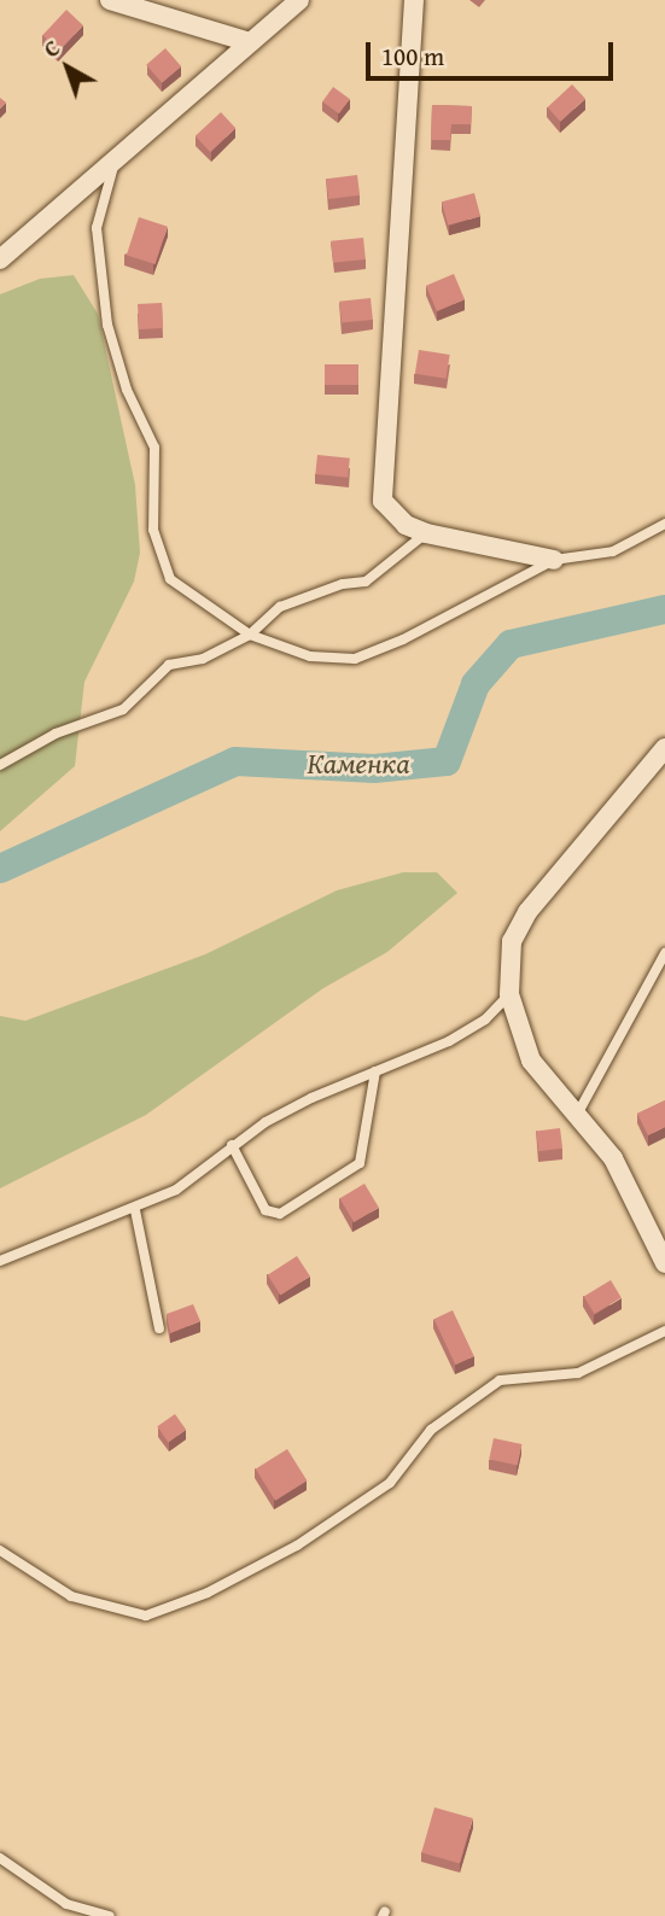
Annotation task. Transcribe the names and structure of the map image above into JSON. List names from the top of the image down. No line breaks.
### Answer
{"water":["Каменка"],"scale_bar":"100 m","north":"top left"}
